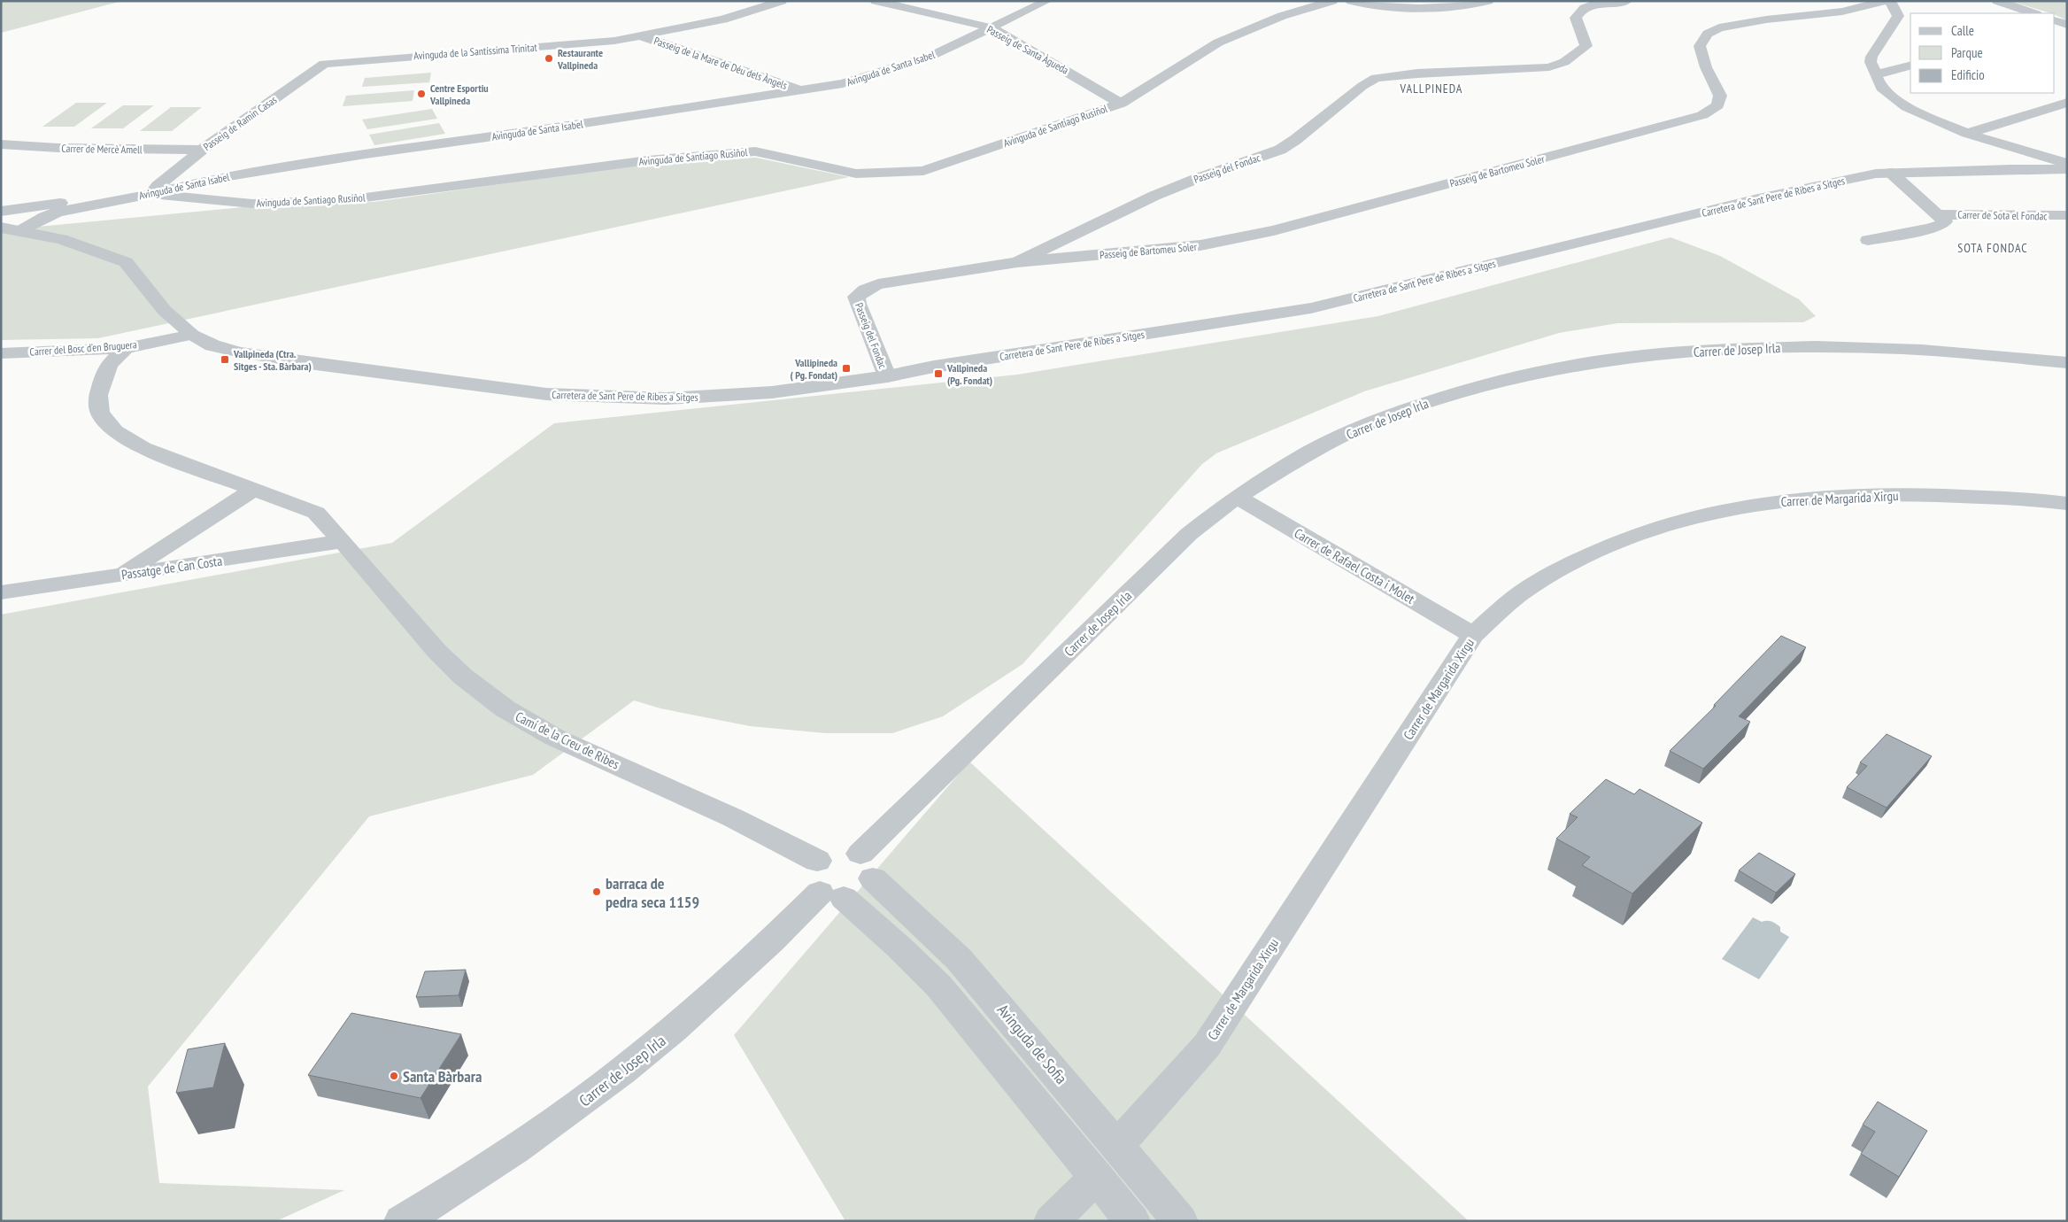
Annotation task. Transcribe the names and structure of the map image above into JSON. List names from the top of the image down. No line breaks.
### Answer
{"streets":{"street":["Passeig de Santa Àgueda","Avinguda de la Santíssima Trinitat","Passeig de la Mare de Déu dels Àngels","Avinguda de Santa Isabel","Passeig de Ramin Casas","Avinguda de Santiago Rusiñol","Carrer de Mercè Amell","Passeig del Fondac","Passeig de Bartomeu Soler","Carretera de Sant Pere de Ribes a Sitges","Carrer de Sota el Fondac","Carrer del Bosc d'en Bruguera","Carrer de Josep Irla","Carrer de Margarida Xirgu","Carrer de Rafael Costa i Molet","Passatge de Can Costa","Camí de la Creu de Ribes","Avinguda de Sofia"]},"crossings":[["Passeig de Santa Àgueda","Avinguda de Santa Isabel"],["Passeig de Santa Àgueda","Avinguda de Santiago Rusiñol"],["Avinguda de la Santíssima Trinitat","Passeig de la Mare de Déu dels Àngels"],["Avinguda de la Santíssima Trinitat","Passeig de Ramin Casas"],["Passeig de la Mare de Déu dels Àngels","Avinguda de Santa Isabel"],["Avinguda de Santa Isabel","Passeig de Ramin Casas"],["Avinguda de Santa Isabel","Avinguda de Santiago Rusiñol"],["Avinguda de Santa Isabel","Carretera de Sant Pere de Ribes a Sitges"],["Passeig de Ramin Casas","Avinguda de Santiago Rusiñol"],["Passeig de Ramin Casas","Carrer de Mercè Amell"],["Passeig del Fondac","Passeig de Bartomeu Soler"],["Passeig del Fondac","Carretera de Sant Pere de Ribes a Sitges"],["Carretera de Sant Pere de Ribes a Sitges","Carrer del Bosc d'en Bruguera"],["Carrer del Bosc d'en Bruguera","Camí de la Creu de Ribes"],["Carrer de Josep Irla","Carrer de Rafael Costa i Molet"],["Carrer de Josep Irla","Camí de la Creu de Ribes"],["Carrer de Josep Irla","Avinguda de Sofia"],["Carrer de Margarida Xirgu","Carrer de Rafael Costa i Molet"],["Carrer de Margarida Xirgu","Avinguda de Sofia"],["Passatge de Can Costa","Camí de la Creu de Ribes"]],"districts":["VALLPINEDA","SOTA FONDAC"],"places":{"other":["Restaurante Vallpineda","Centre Esportiu Vallpineda","barraca de pedra seca 1159","Santa Bàrbara"],"transit":["Vallpineda (Ctra. Sitges - Sta. Bàrbara)","Vallipineda ( Pg. Fondat)","Vallpineda (Pg. Fondat)"]},"legend":["Calle","Parque","Edificio"]}
